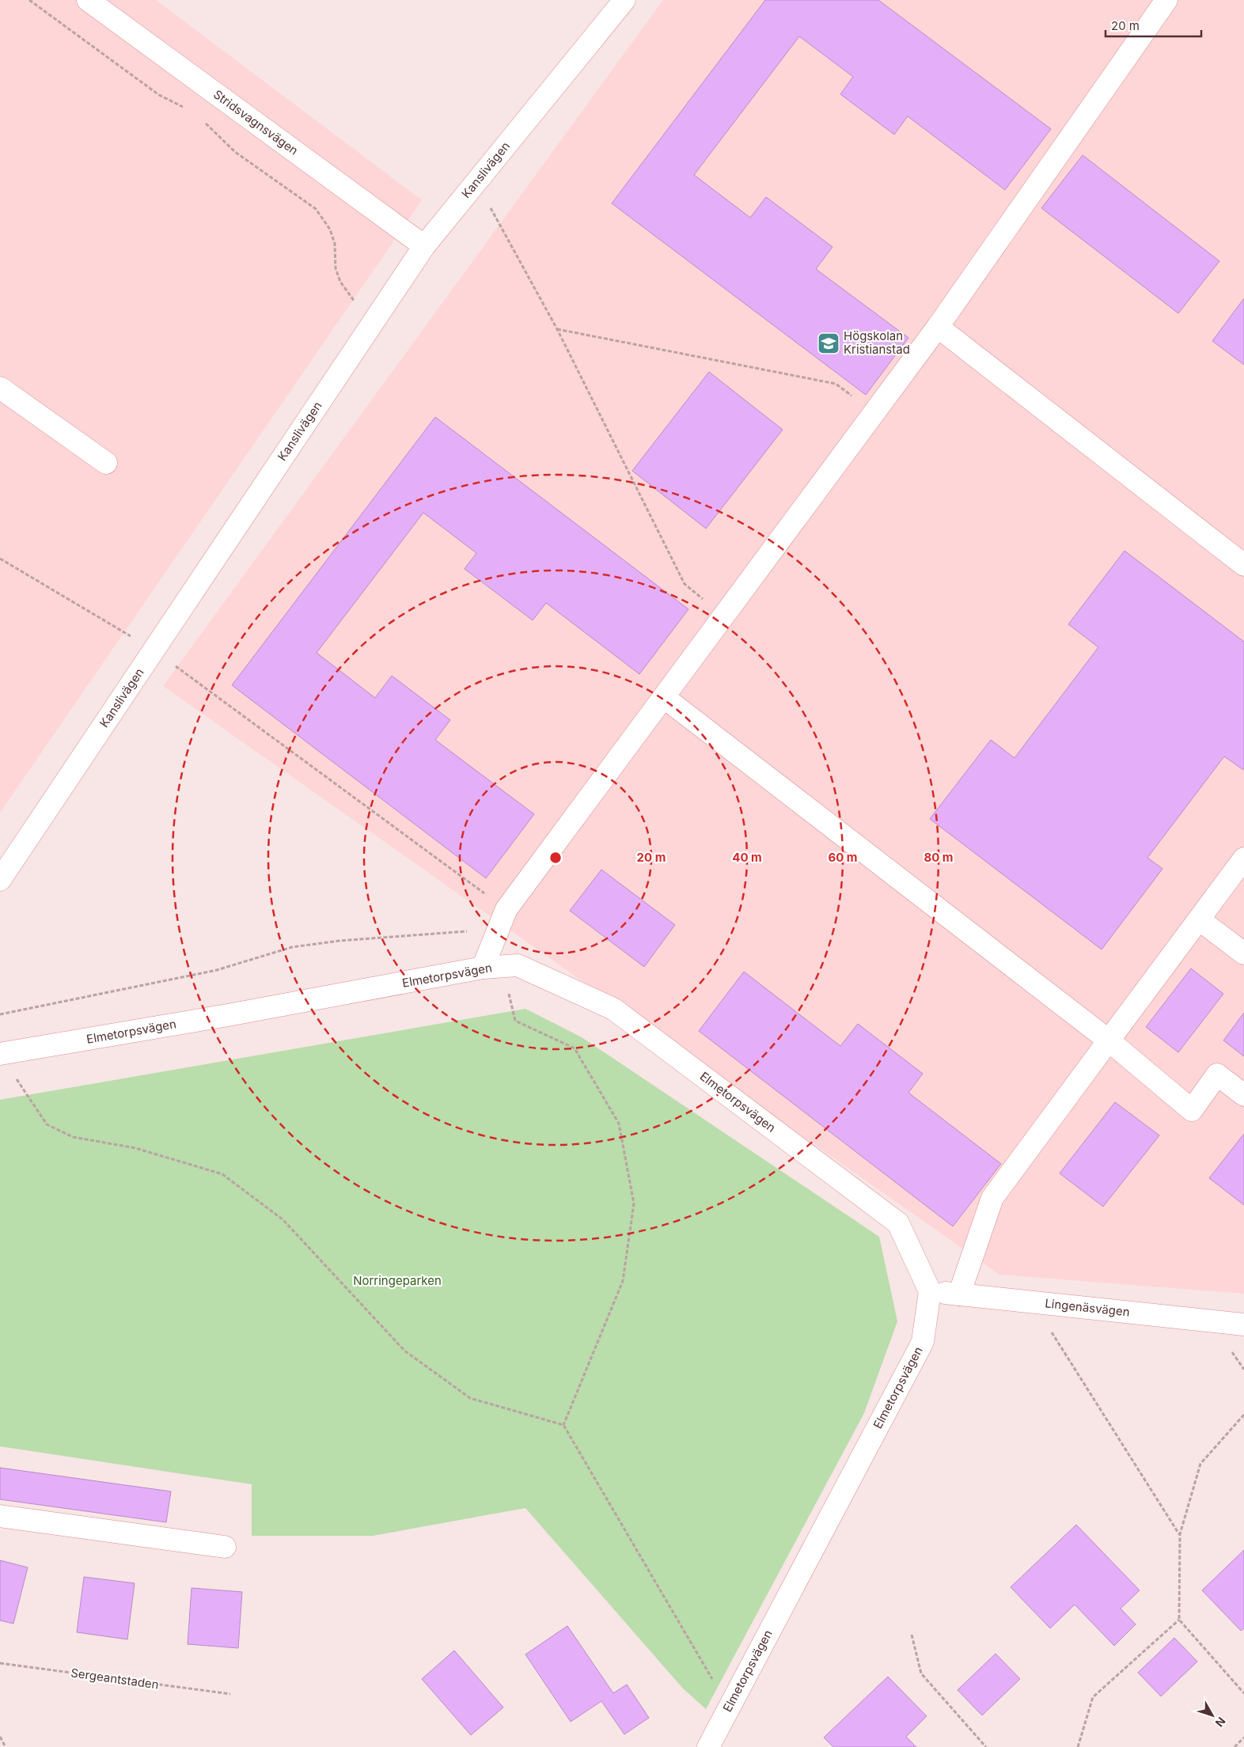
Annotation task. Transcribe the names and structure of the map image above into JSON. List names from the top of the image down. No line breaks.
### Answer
{"streets":{"street":["Stridsvagnsvägen","Kanslivägen","Elmetorpsvägen","Lingenäsvägen"],"path":["Sergeantstaden"]},"crossings":[["Stridsvagnsvägen","Kanslivägen"],["Elmetorpsvägen","Lingenäsvägen"]],"parks":["Norringeparken"],"places":{"school or university":["Högskolan Kristianstad"]},"scale_bar":"20 m","north":"bottom right","rings":["20 m","40 m","60 m","80 m"]}
